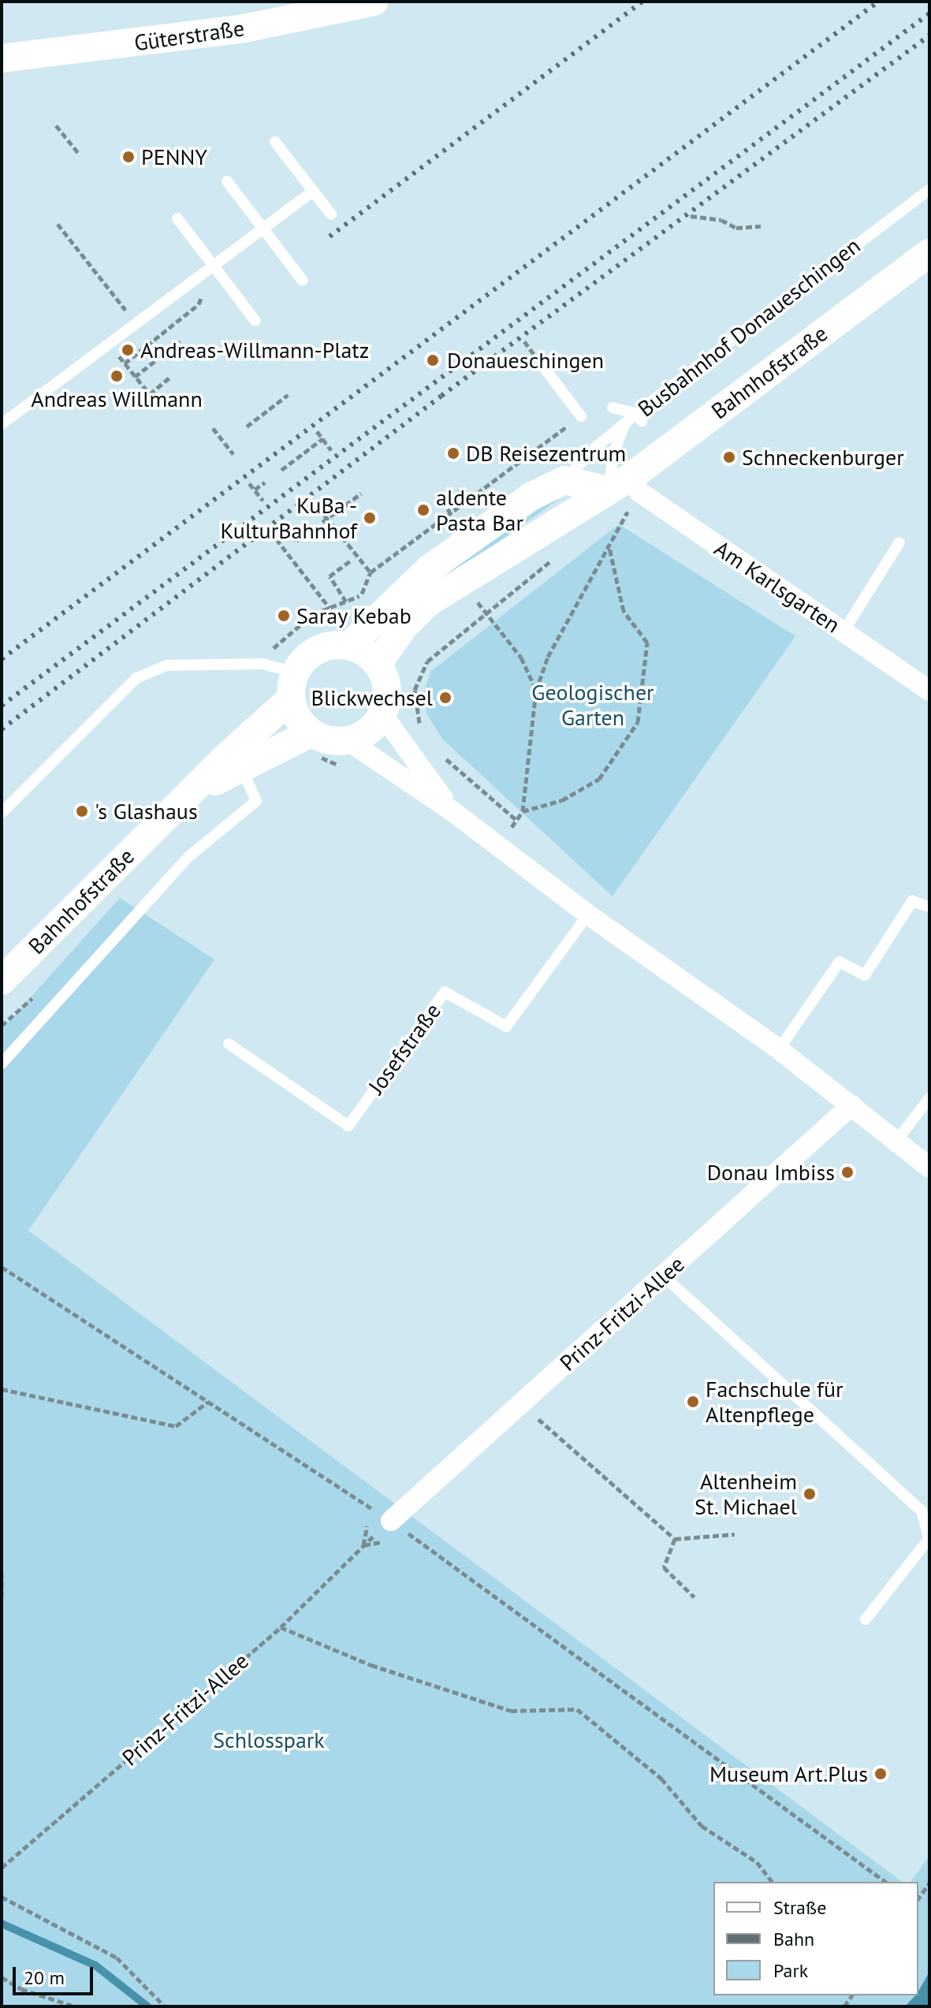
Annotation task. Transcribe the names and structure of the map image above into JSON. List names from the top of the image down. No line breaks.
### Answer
{"streets":{"main road":["Güterstraße","Bahnhofstraße"],"street":["Am Karlsgarten","Prinz-Fritzi-Allee"],"lane":["Busbahnhof Donaueschingen","Josefstraße"]},"crossings":[["Busbahnhof Donaueschingen","Bahnhofstraße"],["Busbahnhof Donaueschingen","Am Karlsgarten"],["Bahnhofstraße","Am Karlsgarten"]],"parks":["Geologischer Garten","Schlosspark"],"places":["PENNY","Andreas-Willmann-Platz","Donaueschingen","Andreas Willmann","DB Reisezentrum","Schneckenburger","aldente Pasta Bar","KuBa - KulturBahnhof","Saray Kebab","Blickwechsel","'s Glashaus","Donau Imbiss","Fachschule für Altenpflege","Altenheim St. Michael","Museum Art.Plus"],"legend":["Straße","Bahn","Park"],"scale_bar":"20 m"}
